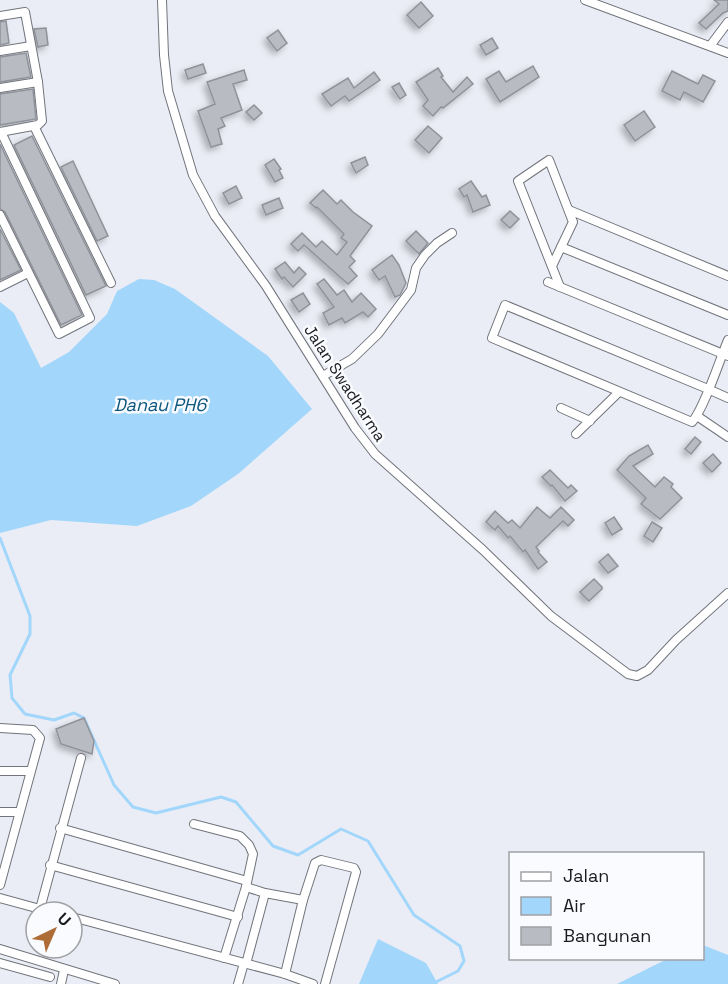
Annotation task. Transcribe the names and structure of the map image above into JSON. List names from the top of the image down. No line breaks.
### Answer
{"streets":{"street":["Jalan Swadharma"]},"water":["Danau PH6"],"legend":["Jalan","Air","Bangunan"],"north":"top right"}
